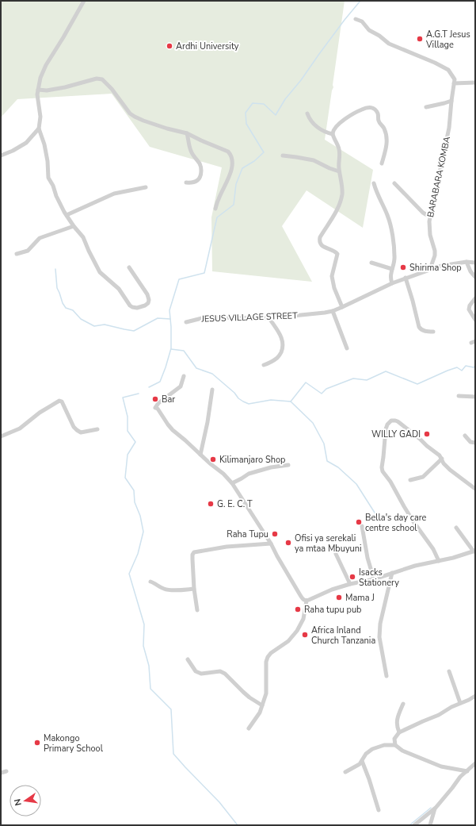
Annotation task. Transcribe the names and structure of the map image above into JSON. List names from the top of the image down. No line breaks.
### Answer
{"streets":{"street":["BARABARA KOMBA","JESUS VILLAGE STREET"]},"crossings":[["BARABARA KOMBA","JESUS VILLAGE STREET"]],"places":["A.G.T Jesus Village","Ardhi University","Shirima Shop","Bar","WILLY GADI","Kilimanjaro Shop","G. E. C. T","Bella's day care centre school","Raha Tupu","Ofisi ya serekali ya mtaa Mbuyuni","Isacks Stationery","Mama J","Raha tupu pub","Africa Inland Church Tanzania","Makongo Primary School"],"north":"left"}
